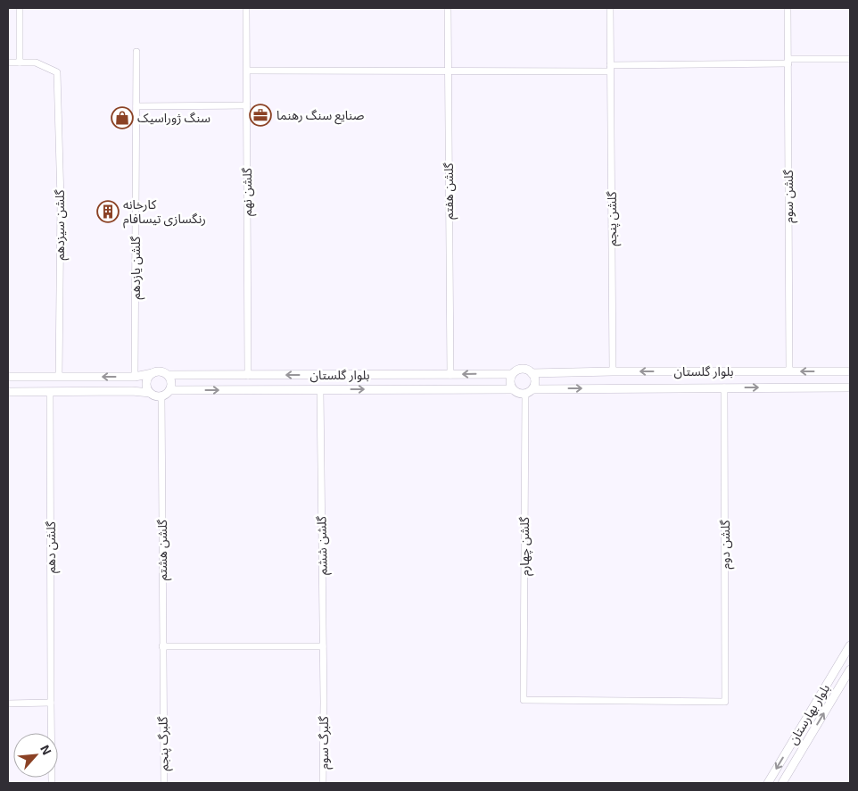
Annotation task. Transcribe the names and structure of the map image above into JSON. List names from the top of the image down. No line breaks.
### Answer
{"streets":{"street":["گلشن هفتم","گلشن نهم","گلشن سوم","گلشن پنجم","گلشن سیزدهم","گلشن یازدهم","بلوار گلستان","گلشن دوم","گلشن ششم","گلشن چهارم","گلشن دهم","گلشن هشتم","بلوار بهارستان","گلبرگ سوم","گلبرگ پنجم"]},"crossings":[["گلشن هفتم","بلوار گلستان"],["گلشن نهم","بلوار گلستان"],["گلشن سوم","بلوار گلستان"],["گلشن پنجم","بلوار گلستان"],["بلوار گلستان","گلشن دوم"],["بلوار گلستان","گلشن ششم"],["بلوار گلستان","گلشن چهارم"],["بلوار گلستان","گلشن هشتم"],["گلشن دوم","گلشن چهارم"],["گلشن ششم","گلبرگ سوم"],["گلشن هشتم","گلبرگ پنجم"]],"places":{"office":["صنایع سنگ رهنما"],"shop":["سنگ ژوراسیک"],"building":["کارخانه رنگسازی تیسافام"]},"north":"top right"}
